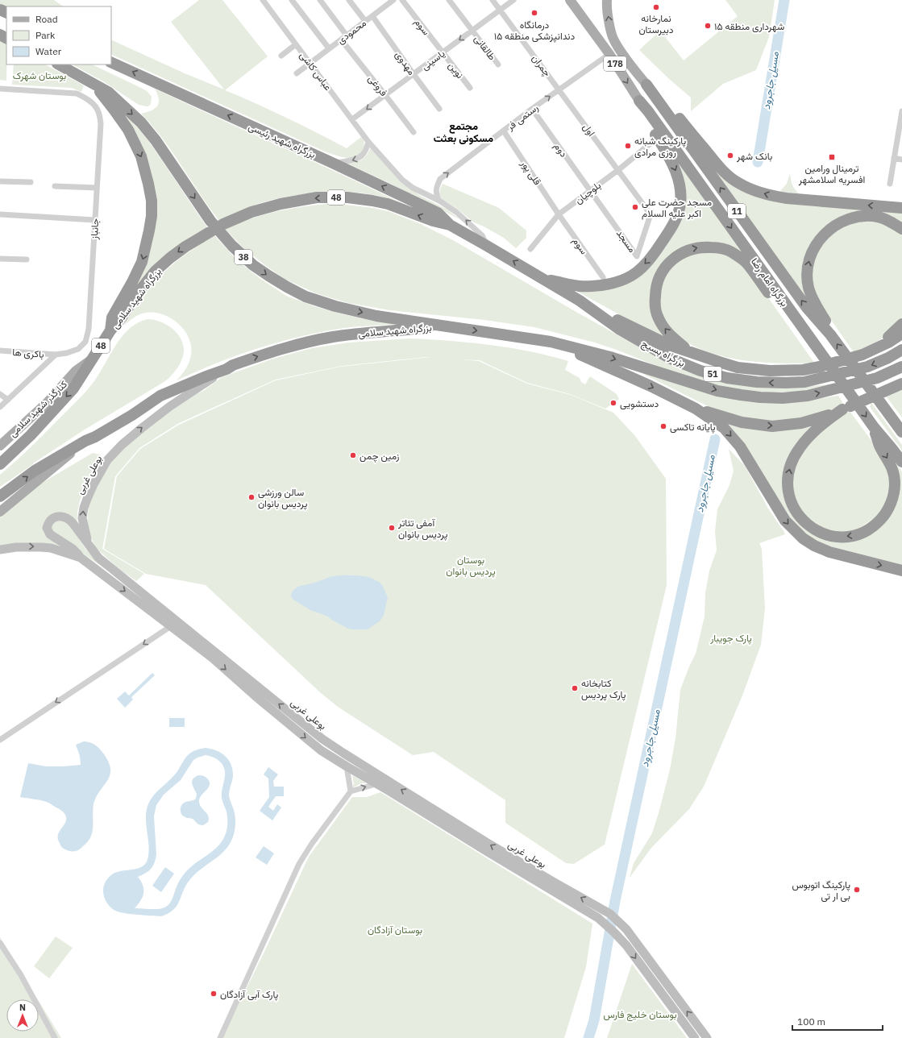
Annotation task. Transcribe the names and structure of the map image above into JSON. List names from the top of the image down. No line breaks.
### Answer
{"streets":{"highway":["بزرگراه شهید رئیسی","48","11","38","بزرگراه امام رضا","بزرگراه شهید سلامی","بزرگراه بسیج","51"],"main road":["178","کنارگذر شهید سلامی","بوعلی غربی"],"street":["سوم","محمودی","طالقانی","یاسینی","مهدوی","چمران","نوین","عباس کاشی","فروغی","رستمی فر","اول","دوم","قلی پور","بلوچیان","جانباز","مسجد","باکری ها"]},"crossings":[["سوم","یاسینی"],["سوم","نوین"],["سوم","قلی پور"],["سوم","بلوچیان"],["محمودی","مهدوی"],["محمودی","عباس کاشی"],["محمودی","فروغی"],["طالقانی","یاسینی"],["یاسینی","مهدوی"],["یاسینی","چمران"],["یاسینی","نوین"],["یاسینی","عباس کاشی"],["یاسینی","فروغی"],["178","رستمی فر"],["178","بزرگراه امام رضا"],["چمران","رستمی فر"],["چمران","اول"],["عباس کاشی","رستمی فر"],["عباس کاشی","بزرگراه بسیج"],["رستمی فر","اول"],["رستمی فر","دوم"],["رستمی فر","قلی پور"],["اول","بلوچیان"],["اول","مسجد"],["بزرگراه شهید رئیسی","بزرگراه شهید سلامی"],["بزرگراه شهید رئیسی","بزرگراه بسیج"],["دوم","بلوچیان"],["دوم","مسجد"],["قلی پور","بلوچیان"],["بلوچیان","مسجد"],["جانباز","باکری ها"],["38","بزرگراه شهید سلامی"],["38","بزرگراه بسیج"],["بزرگراه شهید سلامی","بزرگراه بسیج"],["بزرگراه شهید سلامی","کنارگذر شهید سلامی"],["بزرگراه شهید سلامی","بوعلی غربی"]],"one_way":["یاسینی","رستمی فر"],"districts":["مجتمع مسکونی بعثت"],"water":["مسیل جاجرود"],"parks":["بوستان شهرک","بوستان پردیس بانوان","پارک جویبار","بوستان آزادگان","بوستان خلیج فارس"],"places":{"other":["نمارخانه دبیرستان","درمانگاه دندانپزشکی منطقه ۱۵","شهرداری منطقه ۱۵","پارکینگ شبانه روزی مرادی","بانک شهر","مسجد حضرت علی اکبر علیه السلام","دستشویی","پایانه تاکسی","زمین چمن","سالن ورزشی پردیس بانوان","آمفی تئاتر پردیس بانوان","کتابخانه پارک پردیس","پارکینگ اتوبوس بی ار تی","پارک آبی آزادگان"],"transit":["ترمینال ورامین افسریه اسلامشهر"]},"legend":["Road","Park","Water"],"scale_bar":"100 m","north":"top"}
